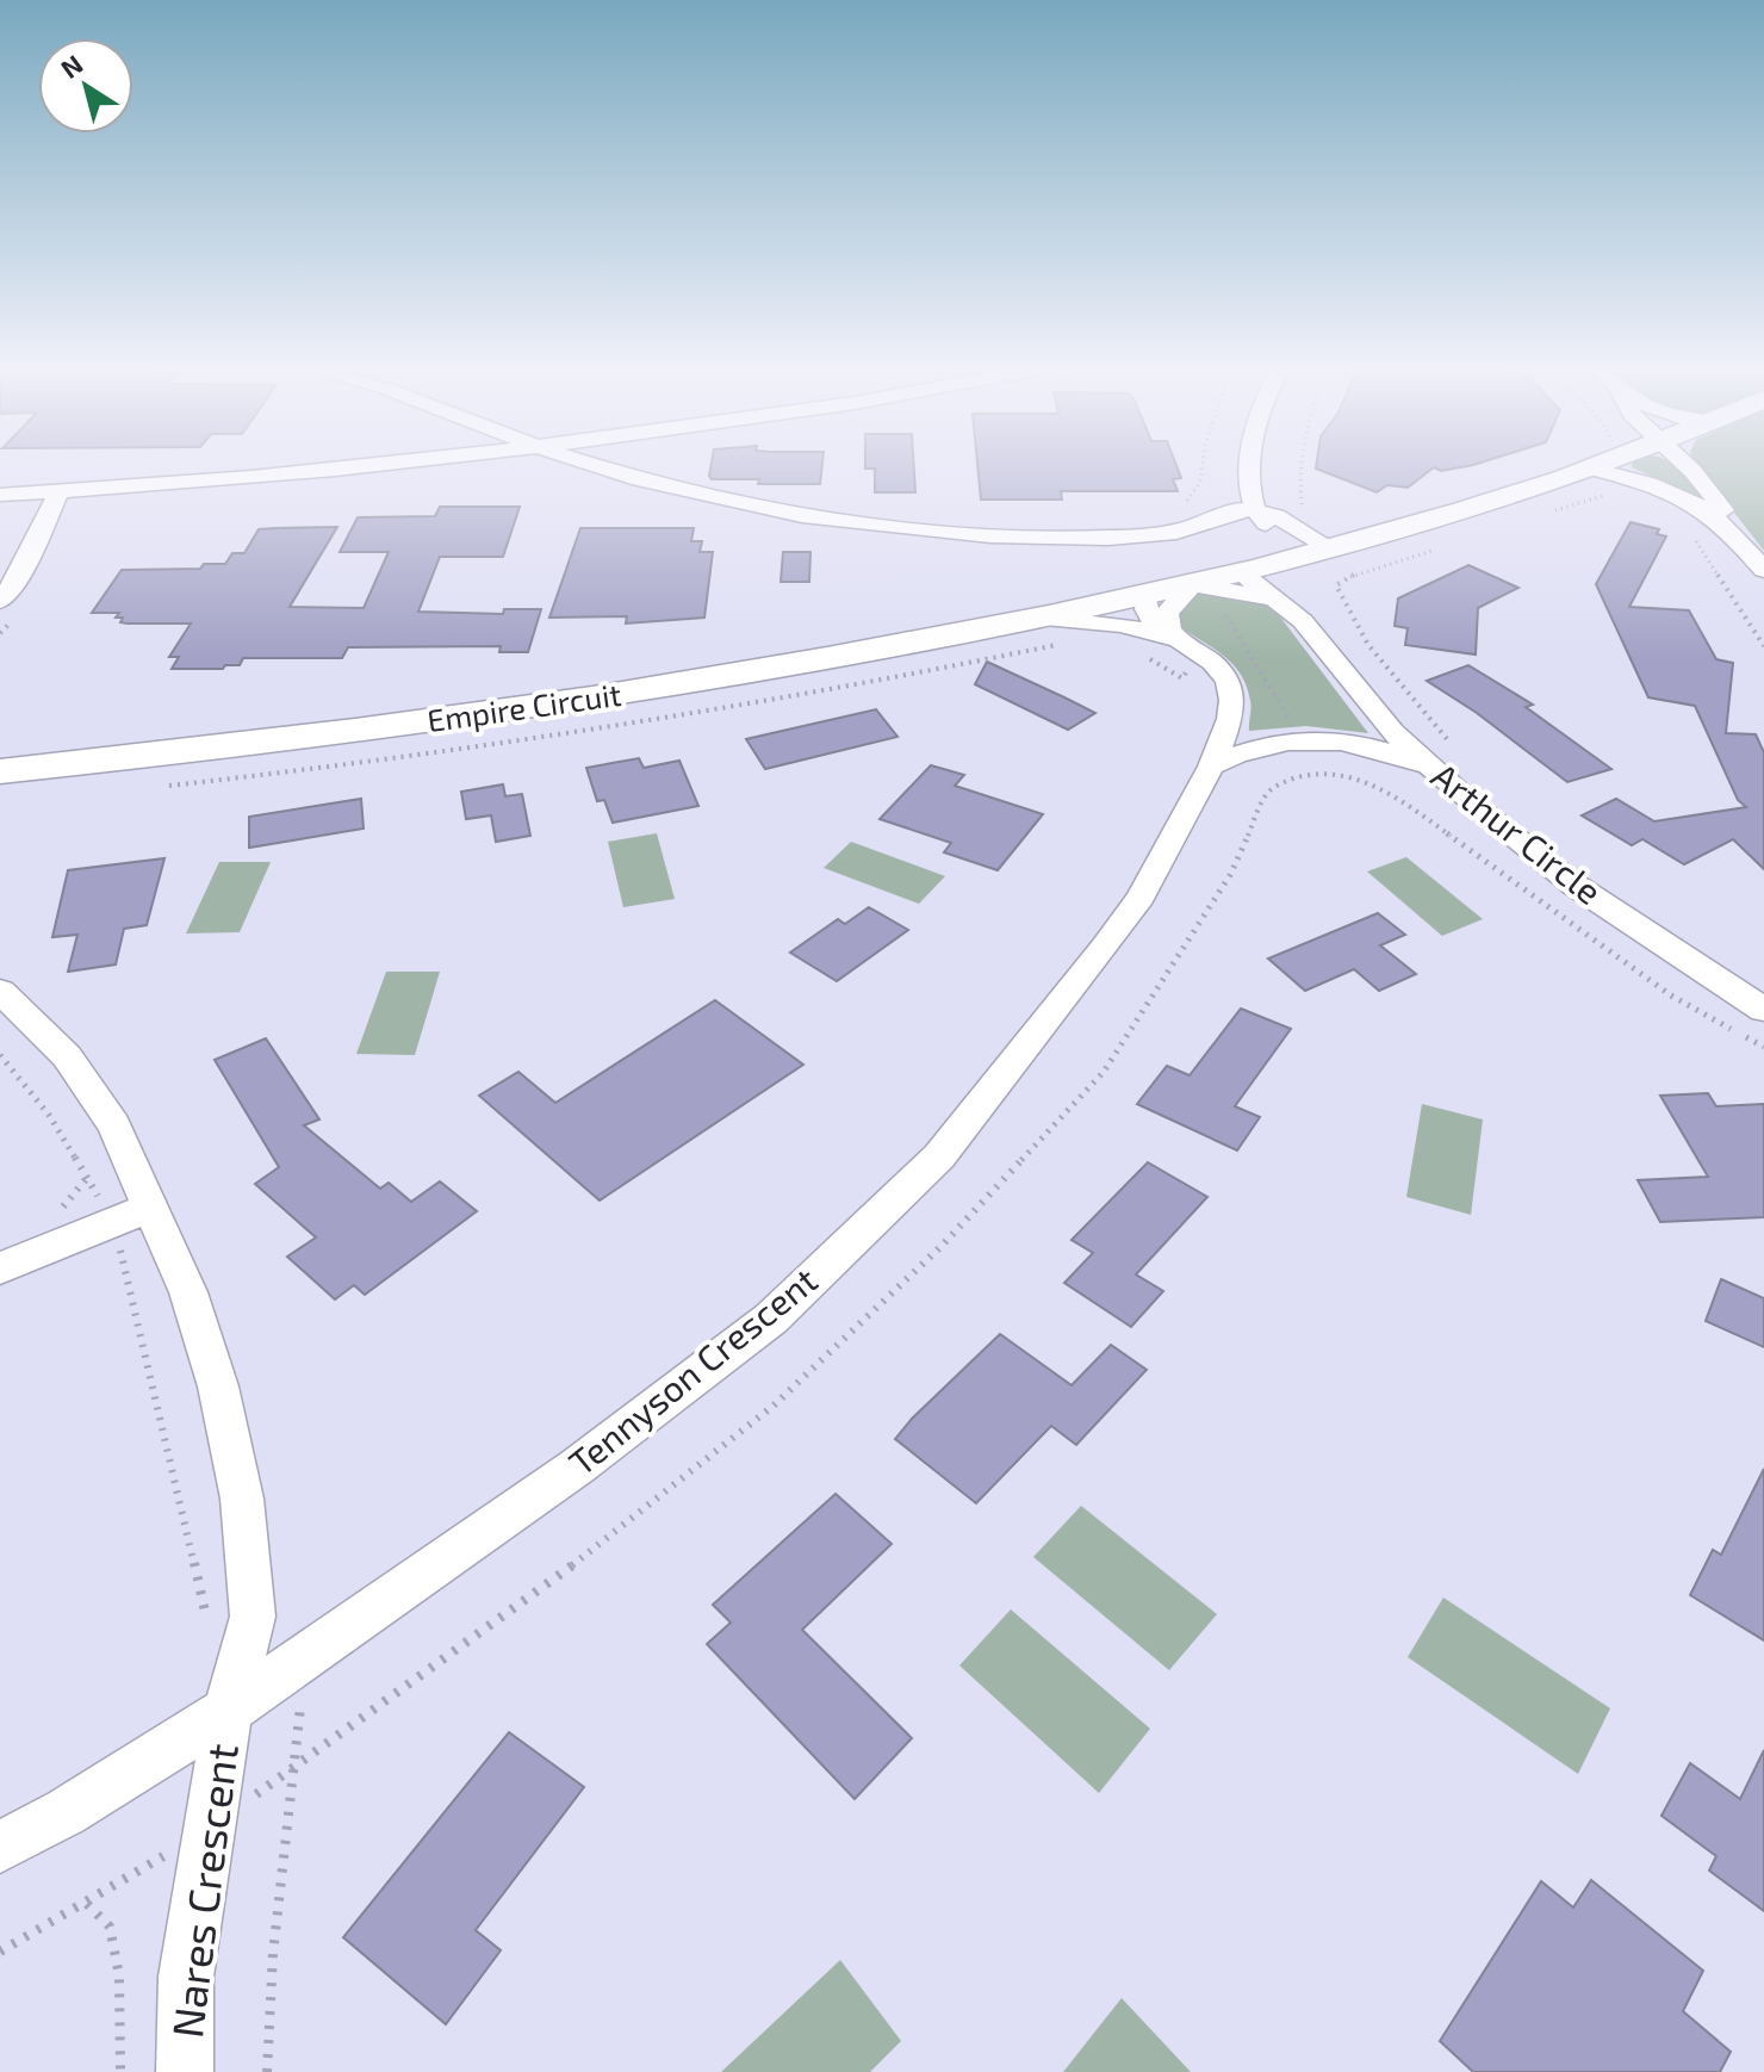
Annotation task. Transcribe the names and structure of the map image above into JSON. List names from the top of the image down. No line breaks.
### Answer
{"streets":{"street":["Empire Circuit","Arthur Circle","Tennyson Crescent","Nares Crescent"]},"crossings":[["Empire Circuit","Arthur Circle"],["Empire Circuit","Tennyson Crescent"],["Tennyson Crescent","Nares Crescent"]],"north":"top left"}
